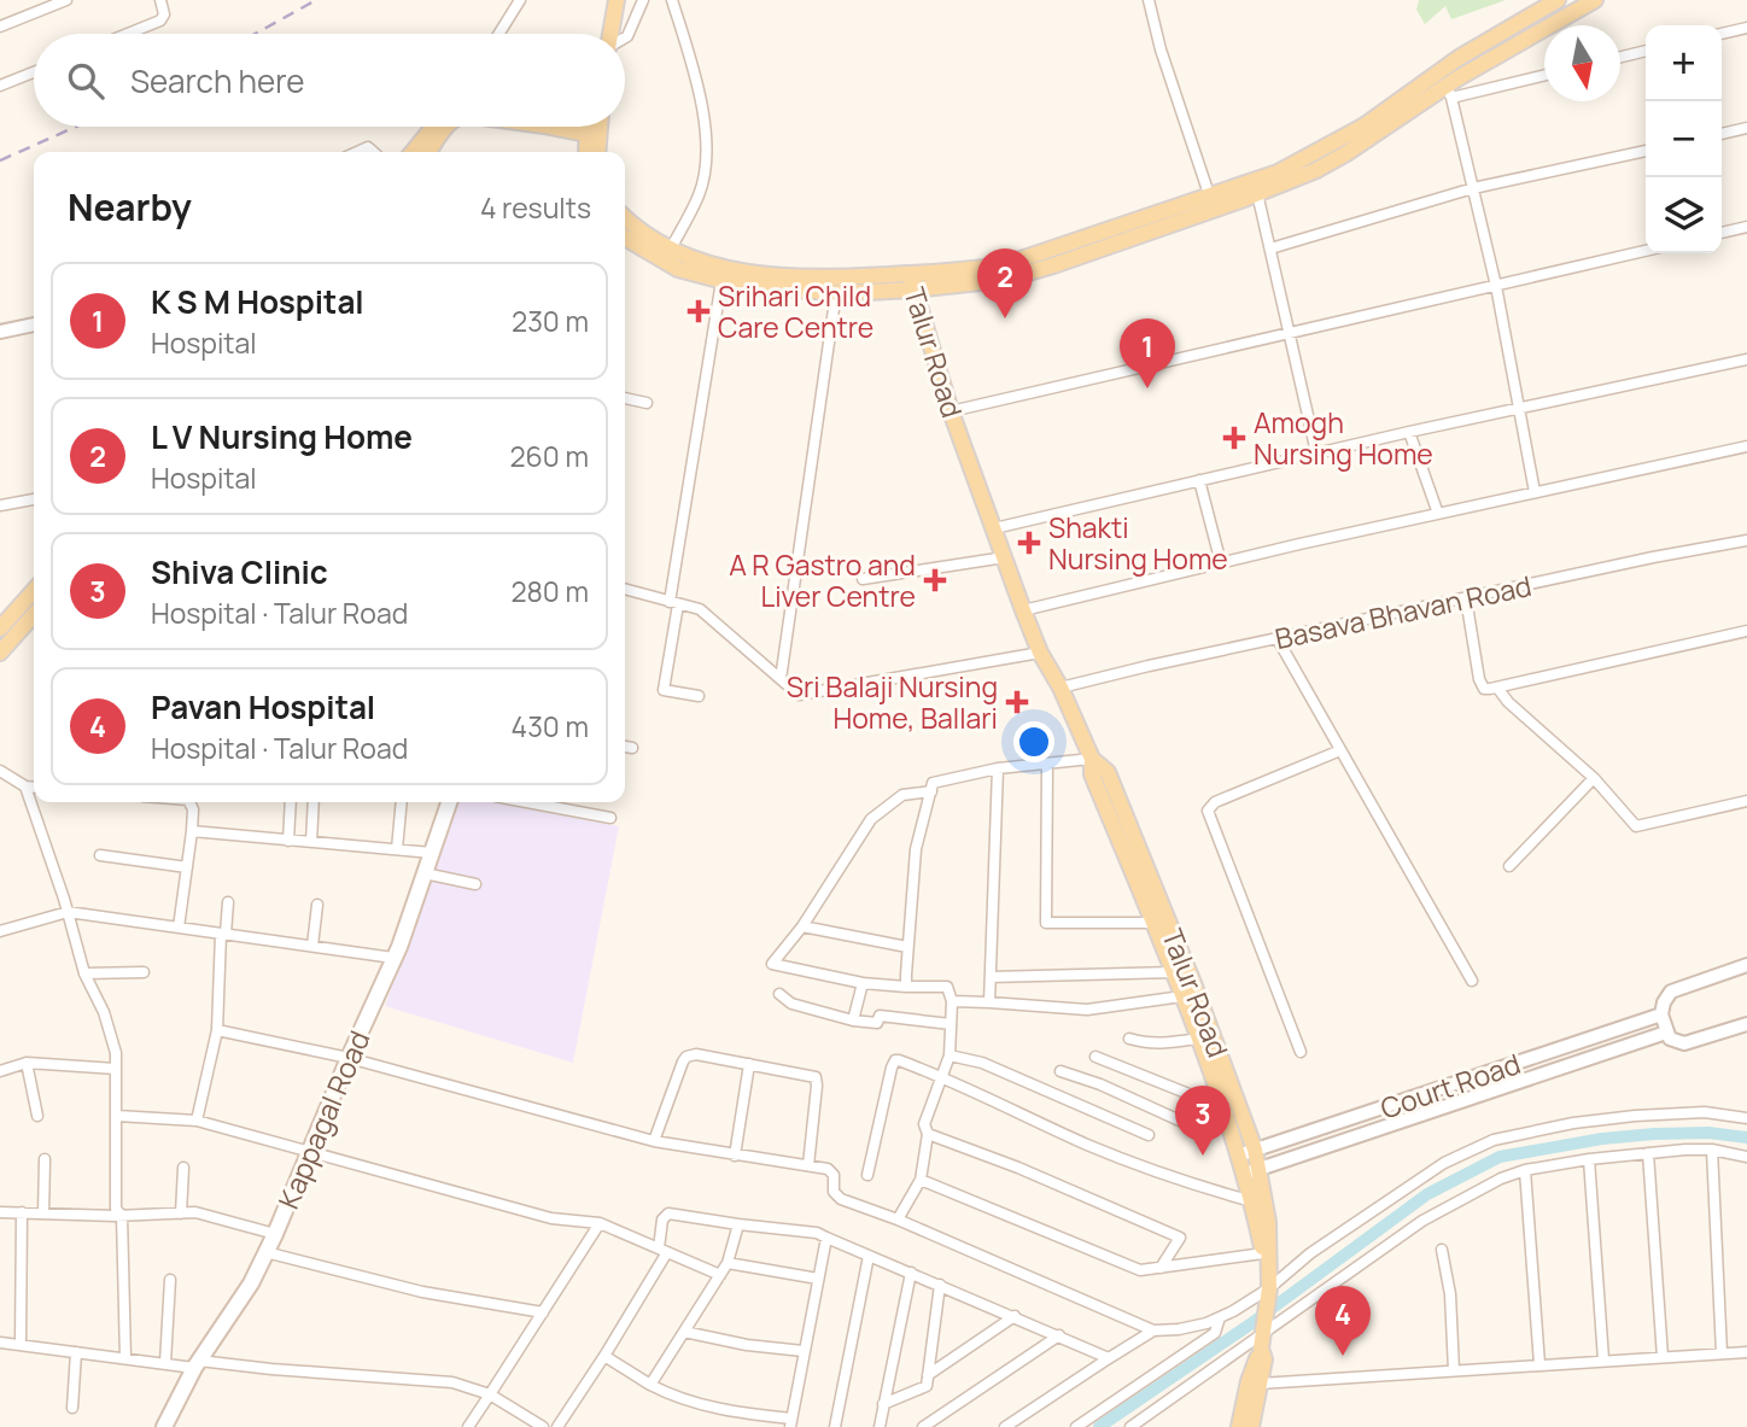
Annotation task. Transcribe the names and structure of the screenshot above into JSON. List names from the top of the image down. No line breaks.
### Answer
{"streets":{"main road":["Talur Road","Kappagal Road"],"street":["Basava Bhavan Road","Court Road"]},"crossings":[["Talur Road","Basava Bhavan Road"],["Talur Road","Court Road"]],"places":{"health":["Srihari Child Care Centre","Amogh Nursing Home","Shakti Nursing Home","A R Gastro and Liver Centre","Sri Balaji Nursing Home, Ballari"]},"north":"bottom","page":{"map_buttons":["+","−"],"search":"Search here","heading":["Nearby","4 results"],"pins":["2","1","3","4"],"list":[{"mark":"1","name":"K S M Hospital","note":"Hospital","value":"230 m"},{"mark":"2","name":"L V Nursing Home","note":"Hospital","value":"260 m"},{"mark":"3","name":"Shiva Clinic","note":"Hospital · Talur Road","value":"280 m"},{"mark":"4","name":"Pavan Hospital","note":"Hospital · Talur Road","value":"430 m"}]}}
